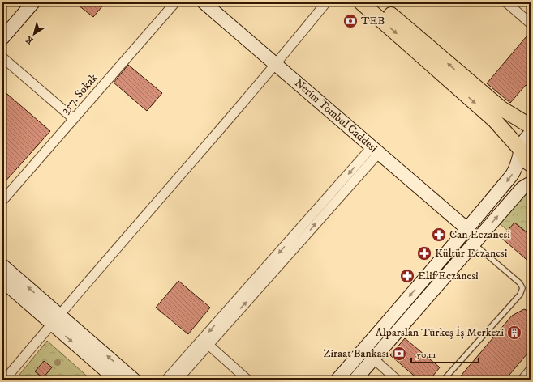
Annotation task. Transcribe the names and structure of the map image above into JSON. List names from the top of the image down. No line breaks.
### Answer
{"streets":{"street":["357. Sokak","Nerim Tombul Caddesi"]},"places":{"bank":["TEB","Ziraat Bankası"],"pharmacy":["Can Eczanesi","Kültür Eczanesi","Elif Eczanesi"],"building":["Alparslan Türkeş İş Merkezi"]},"scale_bar":"50 m","north":"bottom left"}
